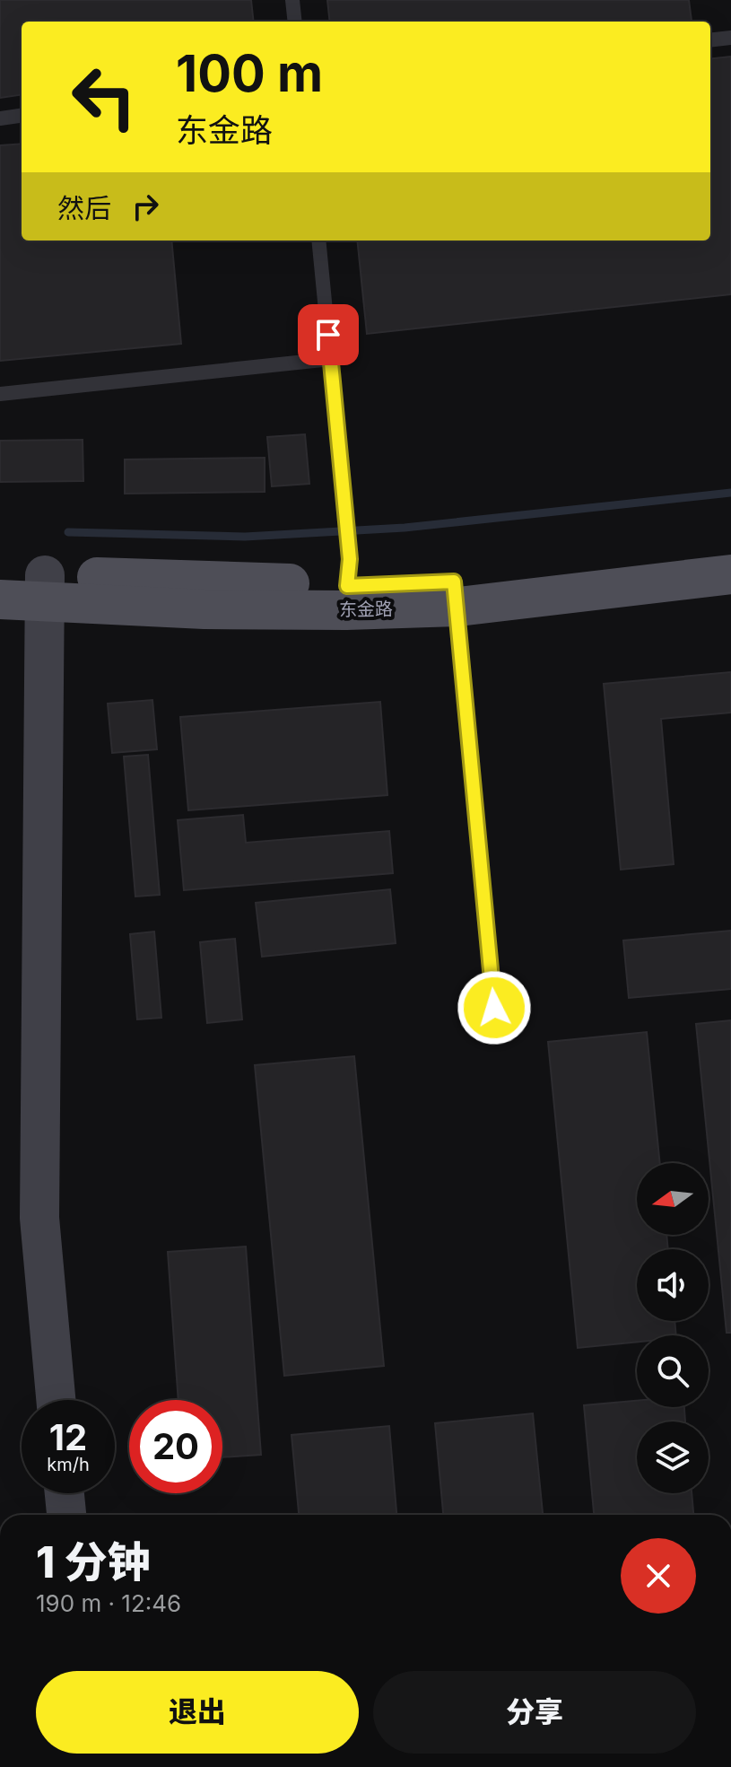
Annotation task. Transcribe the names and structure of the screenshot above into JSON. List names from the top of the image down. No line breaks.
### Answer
{"streets":{"main road":["东金路"]},"north":"left","page":{"turn":["100 m","东金路"],"then":"然后","speed":"12 km/h","limit":"20","heading":["1 分钟","190 m · 12:46"],"buttons":["退出","分享"]}}
